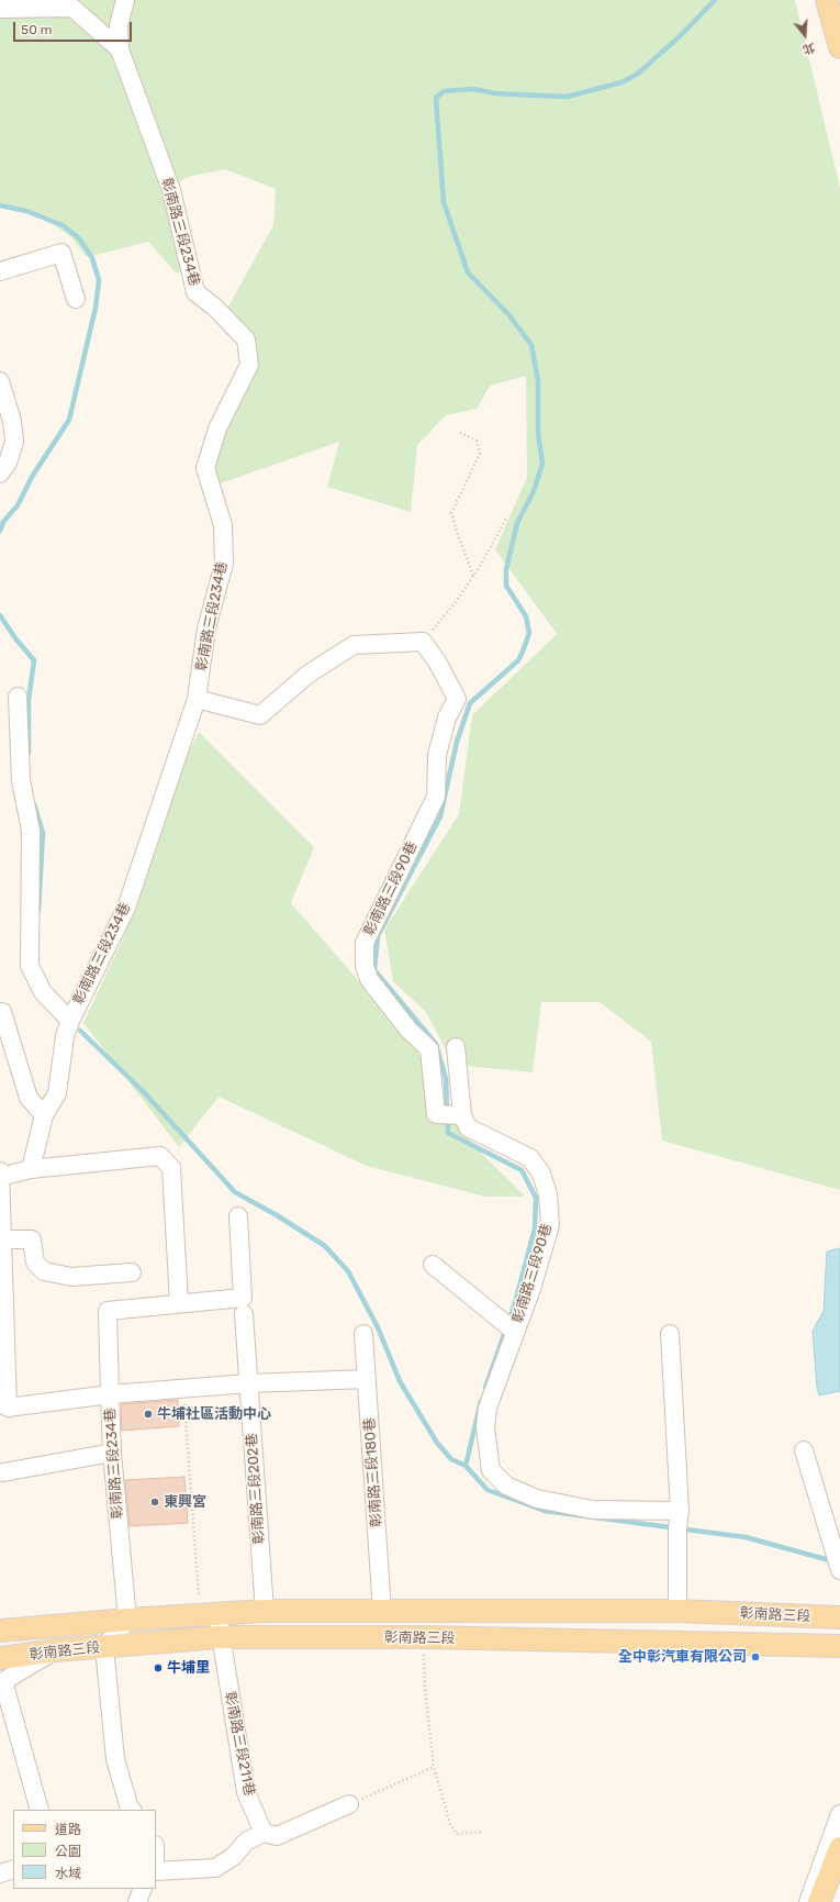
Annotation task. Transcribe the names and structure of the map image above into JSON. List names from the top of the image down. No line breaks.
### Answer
{"streets":{"main road":["彰南路三段"],"street":["彰南路三段234巷","彰南路三段90巷","彰南路三段180巷","彰南路三段202巷","彰南路三段211巷"]},"crossings":[["彰南路三段234巷","彰南路三段"],["彰南路三段180巷","彰南路三段"],["彰南路三段202巷","彰南路三段"],["彰南路三段","彰南路三段211巷"]],"places":["牛埔社區活動中心","東興宮","全中彰汽車有限公司","牛埔里"],"legend":["道路","公園","水域"],"scale_bar":"50 m","north":"bottom"}
